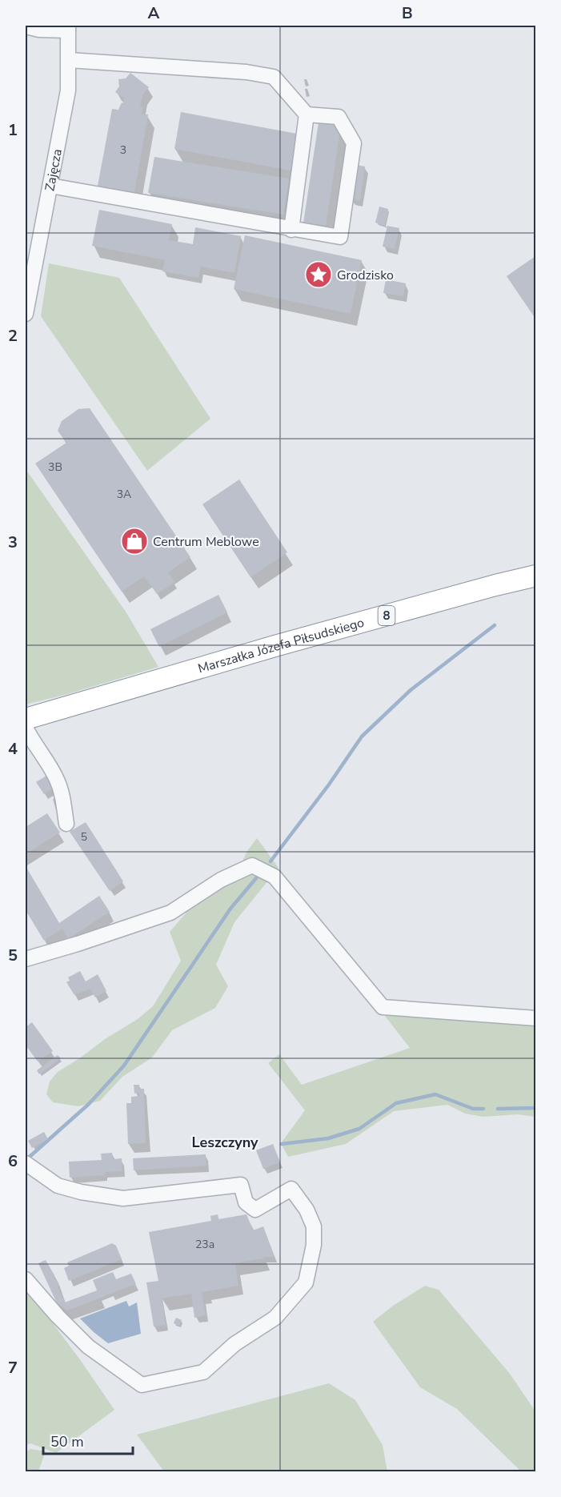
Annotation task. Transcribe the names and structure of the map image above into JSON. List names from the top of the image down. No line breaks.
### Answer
{"streets":{"highway":["8","Marszałka Józefa Piłsudskiego"],"street":["Zajęcza"]},"districts":["Leszczyny"],"places":{"place":["Grodzisko"],"shop":["Centrum Meblowe"]},"house_numbers":["3","3B","3A","5","23a"],"scale_bar":"50 m","grid":{"columns":["A","B"],"rows":["1","2","3","4","5","6","7"]}}
